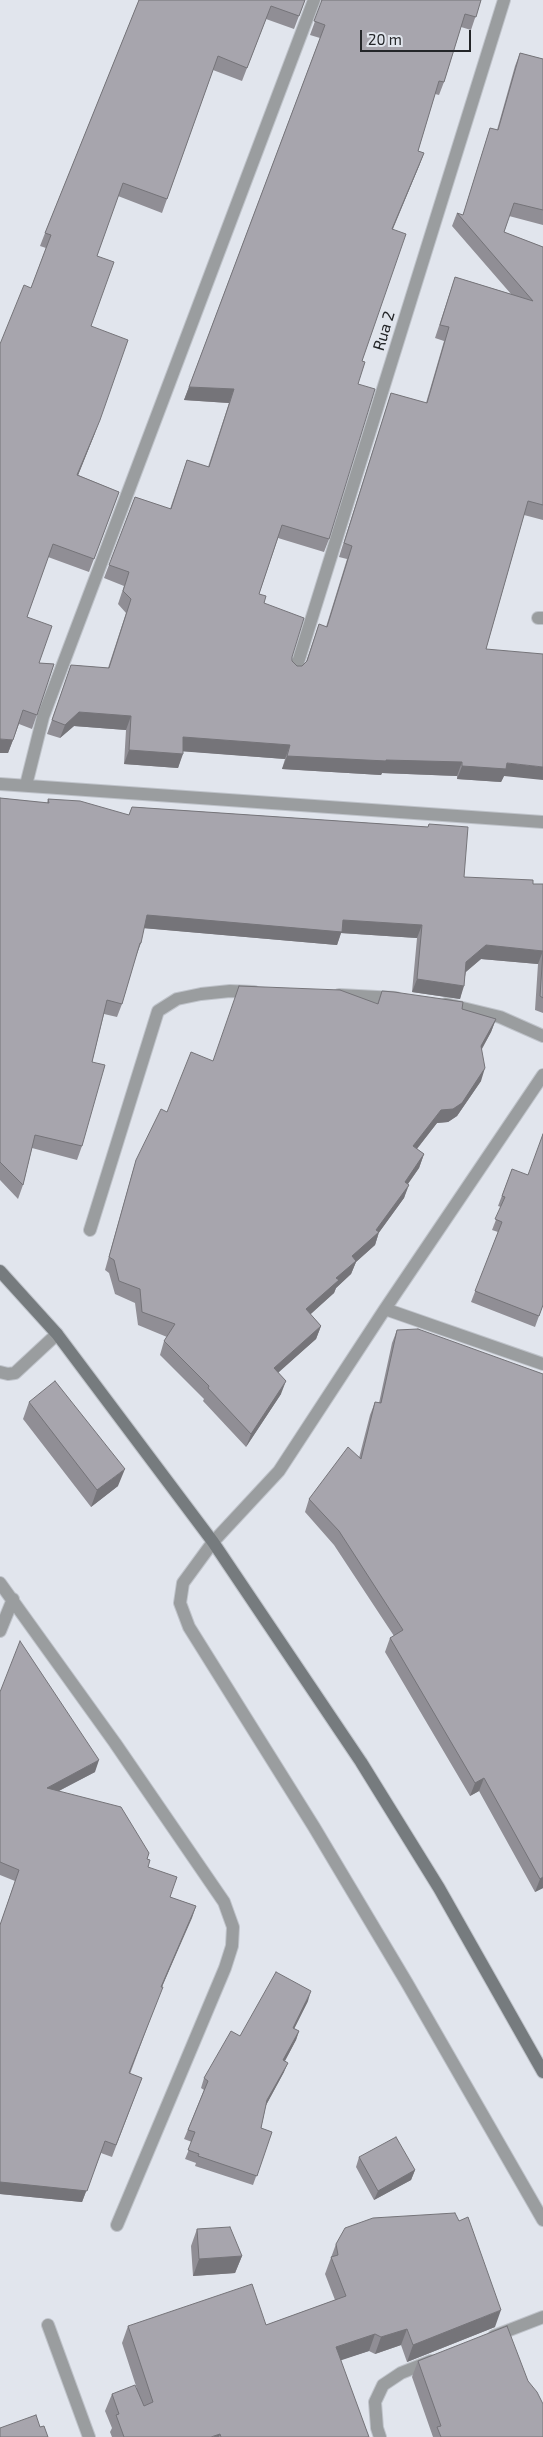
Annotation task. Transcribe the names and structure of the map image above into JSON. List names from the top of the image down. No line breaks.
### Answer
{"streets":{"street":["Rua 2"]},"scale_bar":"20 m"}
